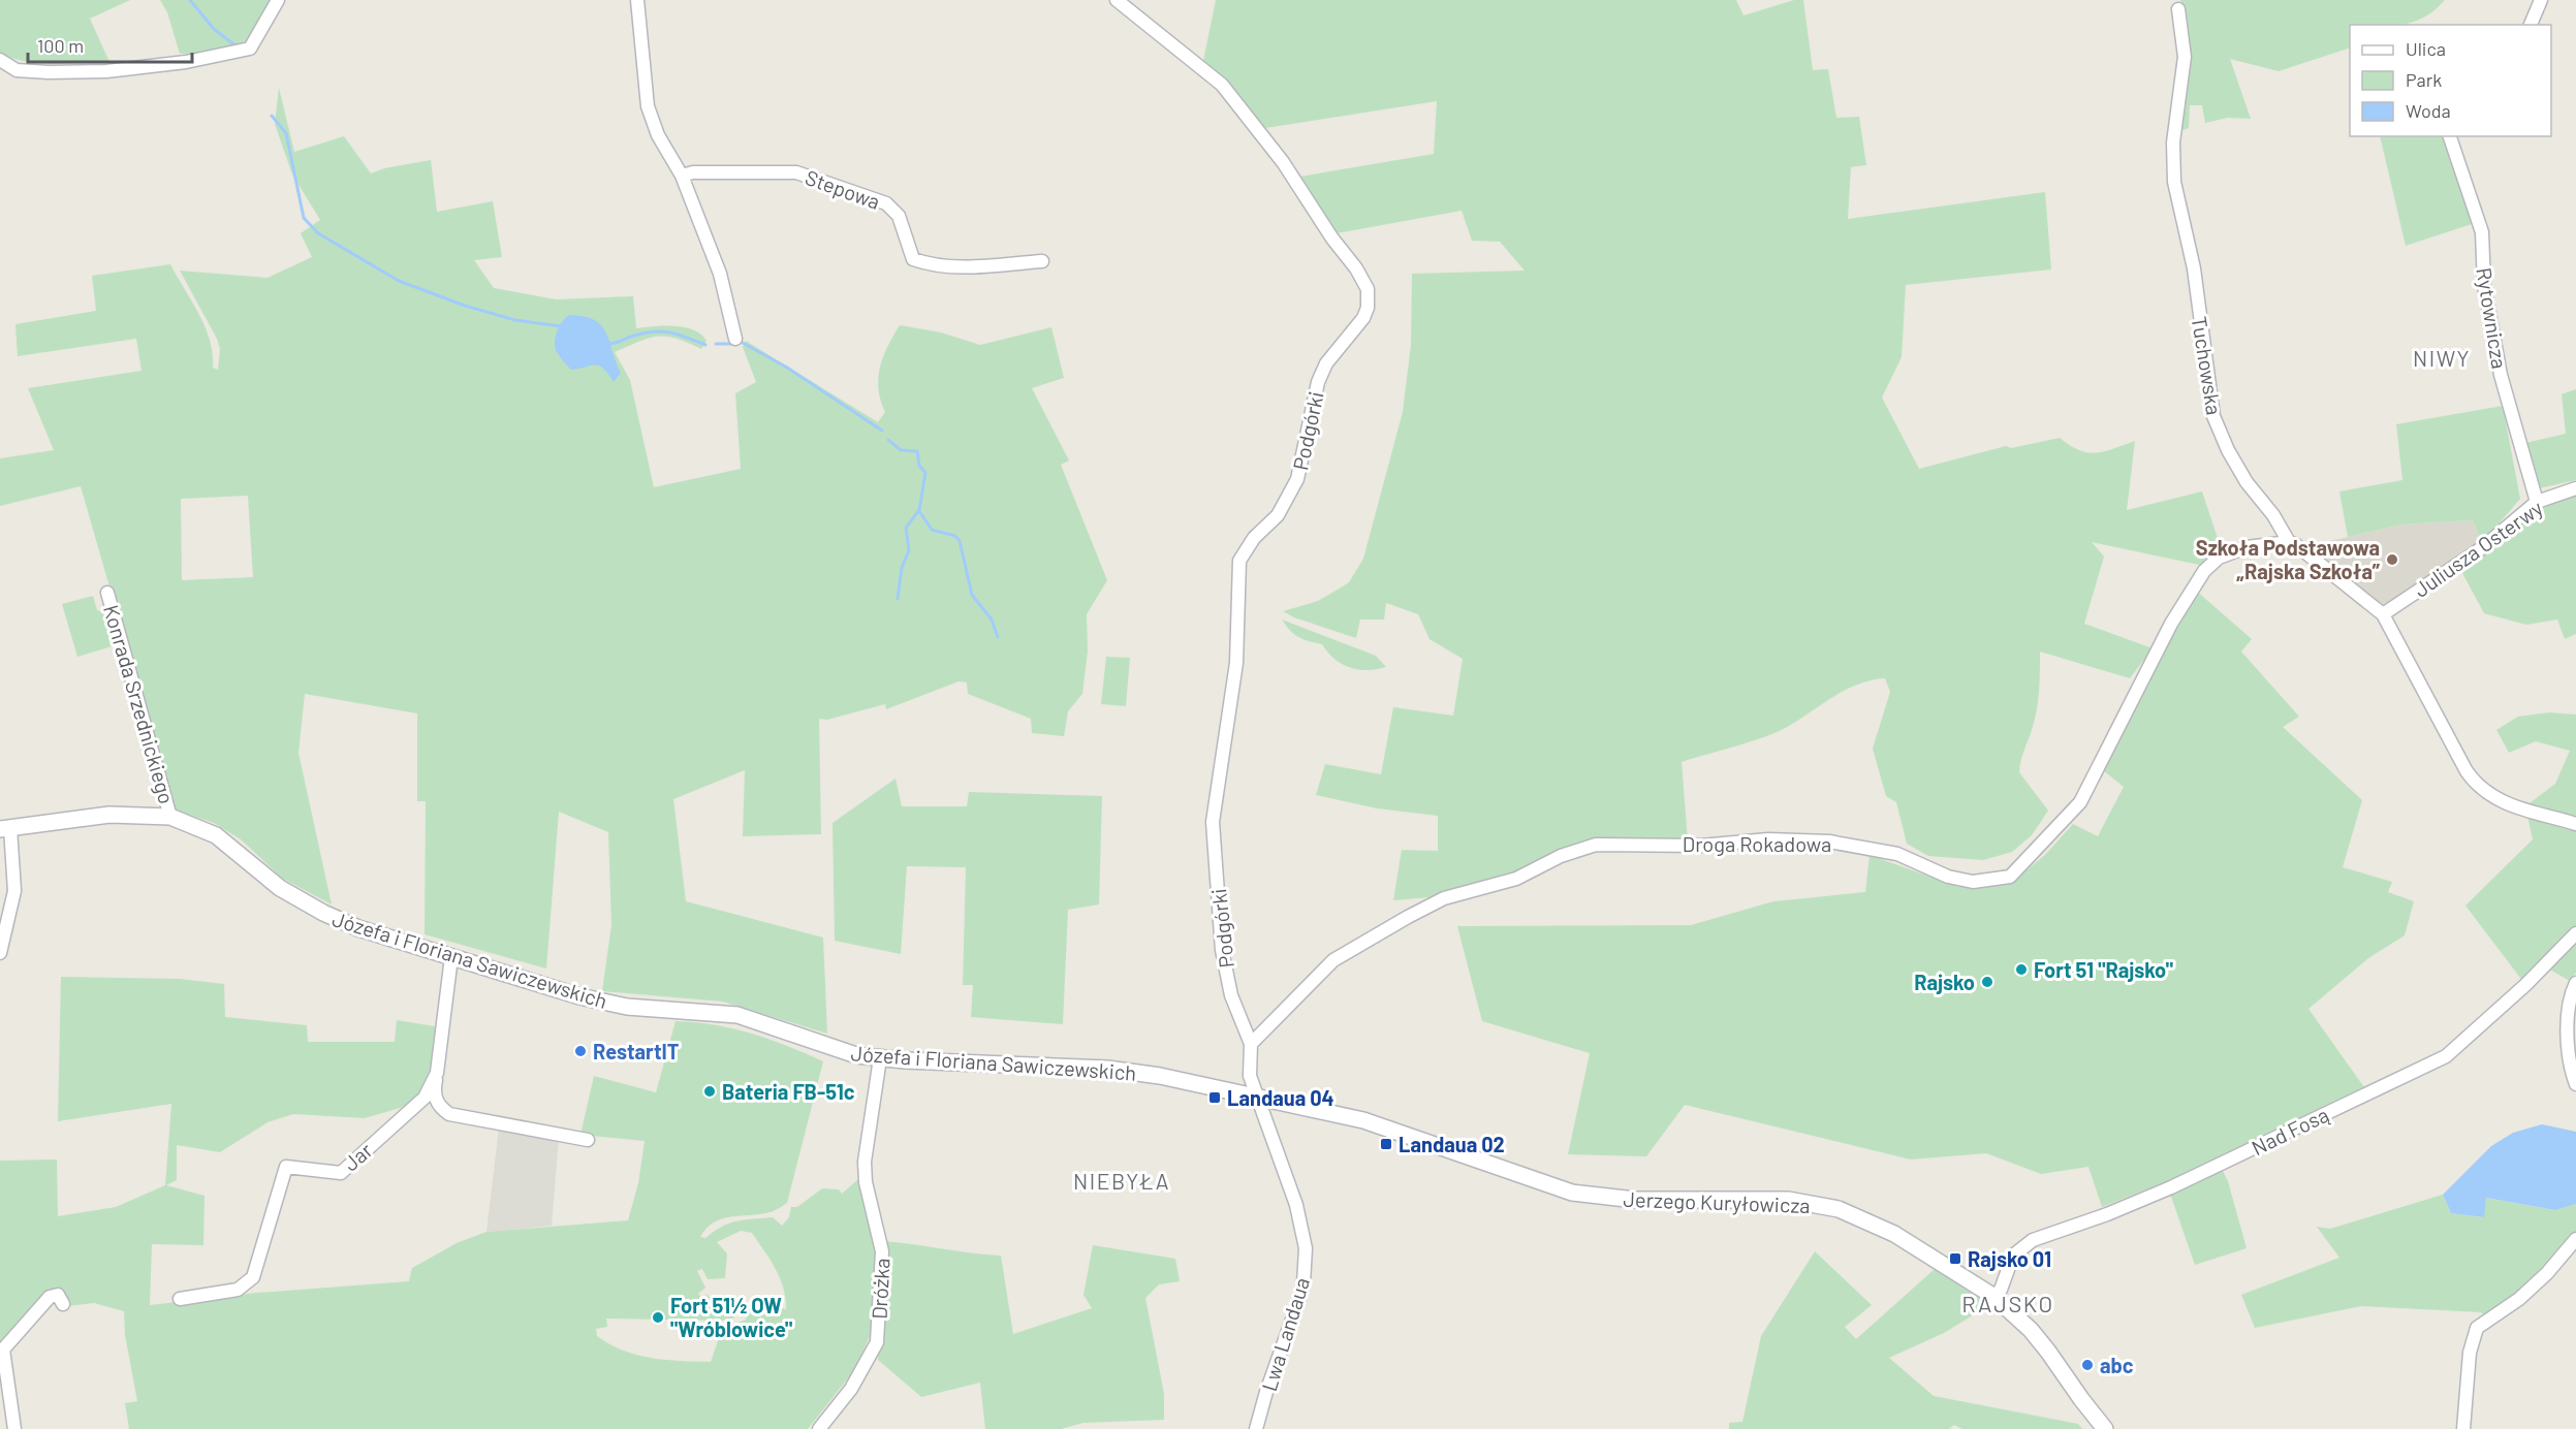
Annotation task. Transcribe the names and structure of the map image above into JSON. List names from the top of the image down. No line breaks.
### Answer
{"streets":{"street":["Stepowa","Rytownicza","Tuchowska","Podgórki","Juliusza Osterwy","Konrada Srzednickiego","Droga Rokadowa","Józefa i Floriana Sawiczewskich","Nad Fosą","Jar","Jerzego Kuryłowicza","Dróżka","Lwa Landaua"]},"crossings":[["Rytownicza","Juliusza Osterwy"],["Tuchowska","Juliusza Osterwy"],["Tuchowska","Droga Rokadowa"],["Podgórki","Droga Rokadowa"],["Podgórki","Józefa i Floriana Sawiczewskich"],["Podgórki","Jerzego Kuryłowicza"],["Podgórki","Lwa Landaua"],["Konrada Srzednickiego","Józefa i Floriana Sawiczewskich"],["Józefa i Floriana Sawiczewskich","Jar"],["Józefa i Floriana Sawiczewskich","Jerzego Kuryłowicza"],["Józefa i Floriana Sawiczewskich","Dróżka"],["Józefa i Floriana Sawiczewskich","Lwa Landaua"],["Nad Fosą","Jerzego Kuryłowicza"],["Jerzego Kuryłowicza","Lwa Landaua"]],"districts":["NIWY","NIEBYŁA","RAJSKO"],"places":{"other":["Szkoła Podstawowa „Rajska Szkoła”","Fort 51 \"Rajsko\"","Rajsko","RestartIT","Bateria FB-51c","Fort 51½ OW \"Wróblowice\"","abc"],"transit":["Landaua 04","Landaua 02","Rajsko 01"]},"legend":["Ulica","Park","Woda"],"scale_bar":"100 m"}
